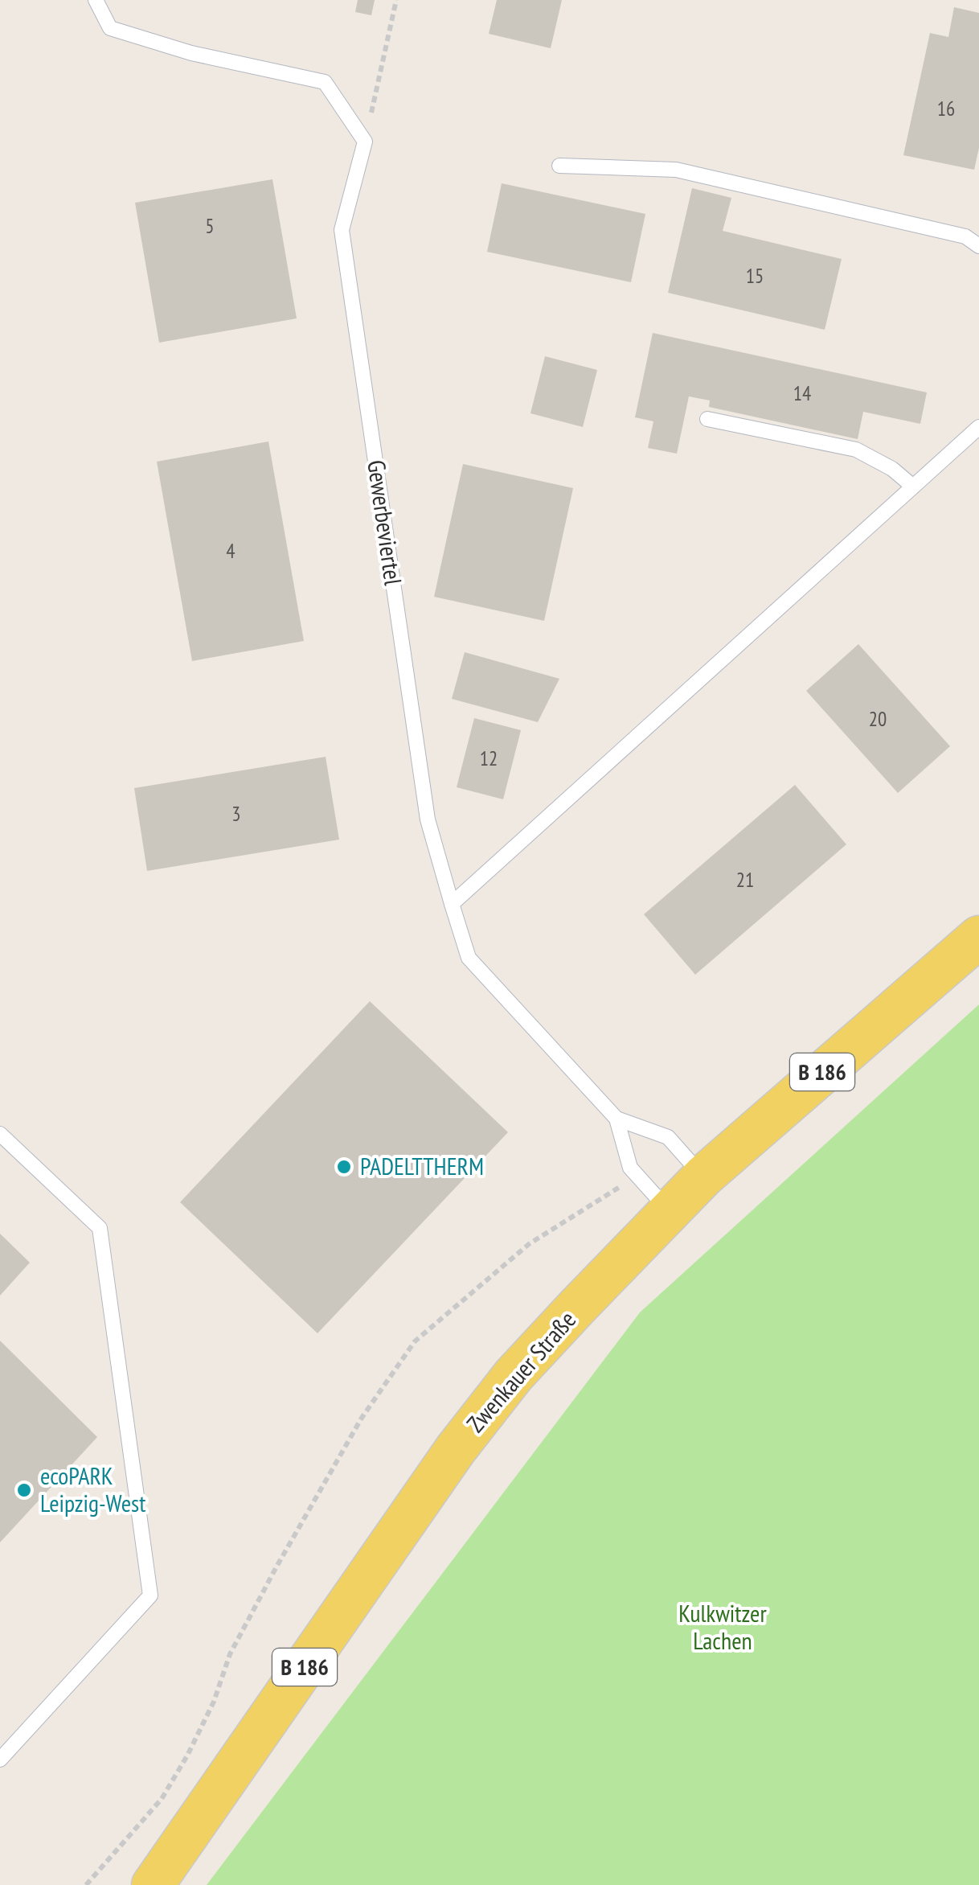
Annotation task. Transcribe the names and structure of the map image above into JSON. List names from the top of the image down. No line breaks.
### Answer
{"streets":{"main road":["B 186","Zwenkauer Straße"],"lane":["Gewerbeviertel"]},"crossings":[["Gewerbeviertel","Zwenkauer Straße"]],"parks":["Kulkwitzer Lachen"],"places":["PADELTTHERM","ecoPARK Leipzig-West"],"house_numbers":["16","5","15","14","4","20","12","3","21"]}
